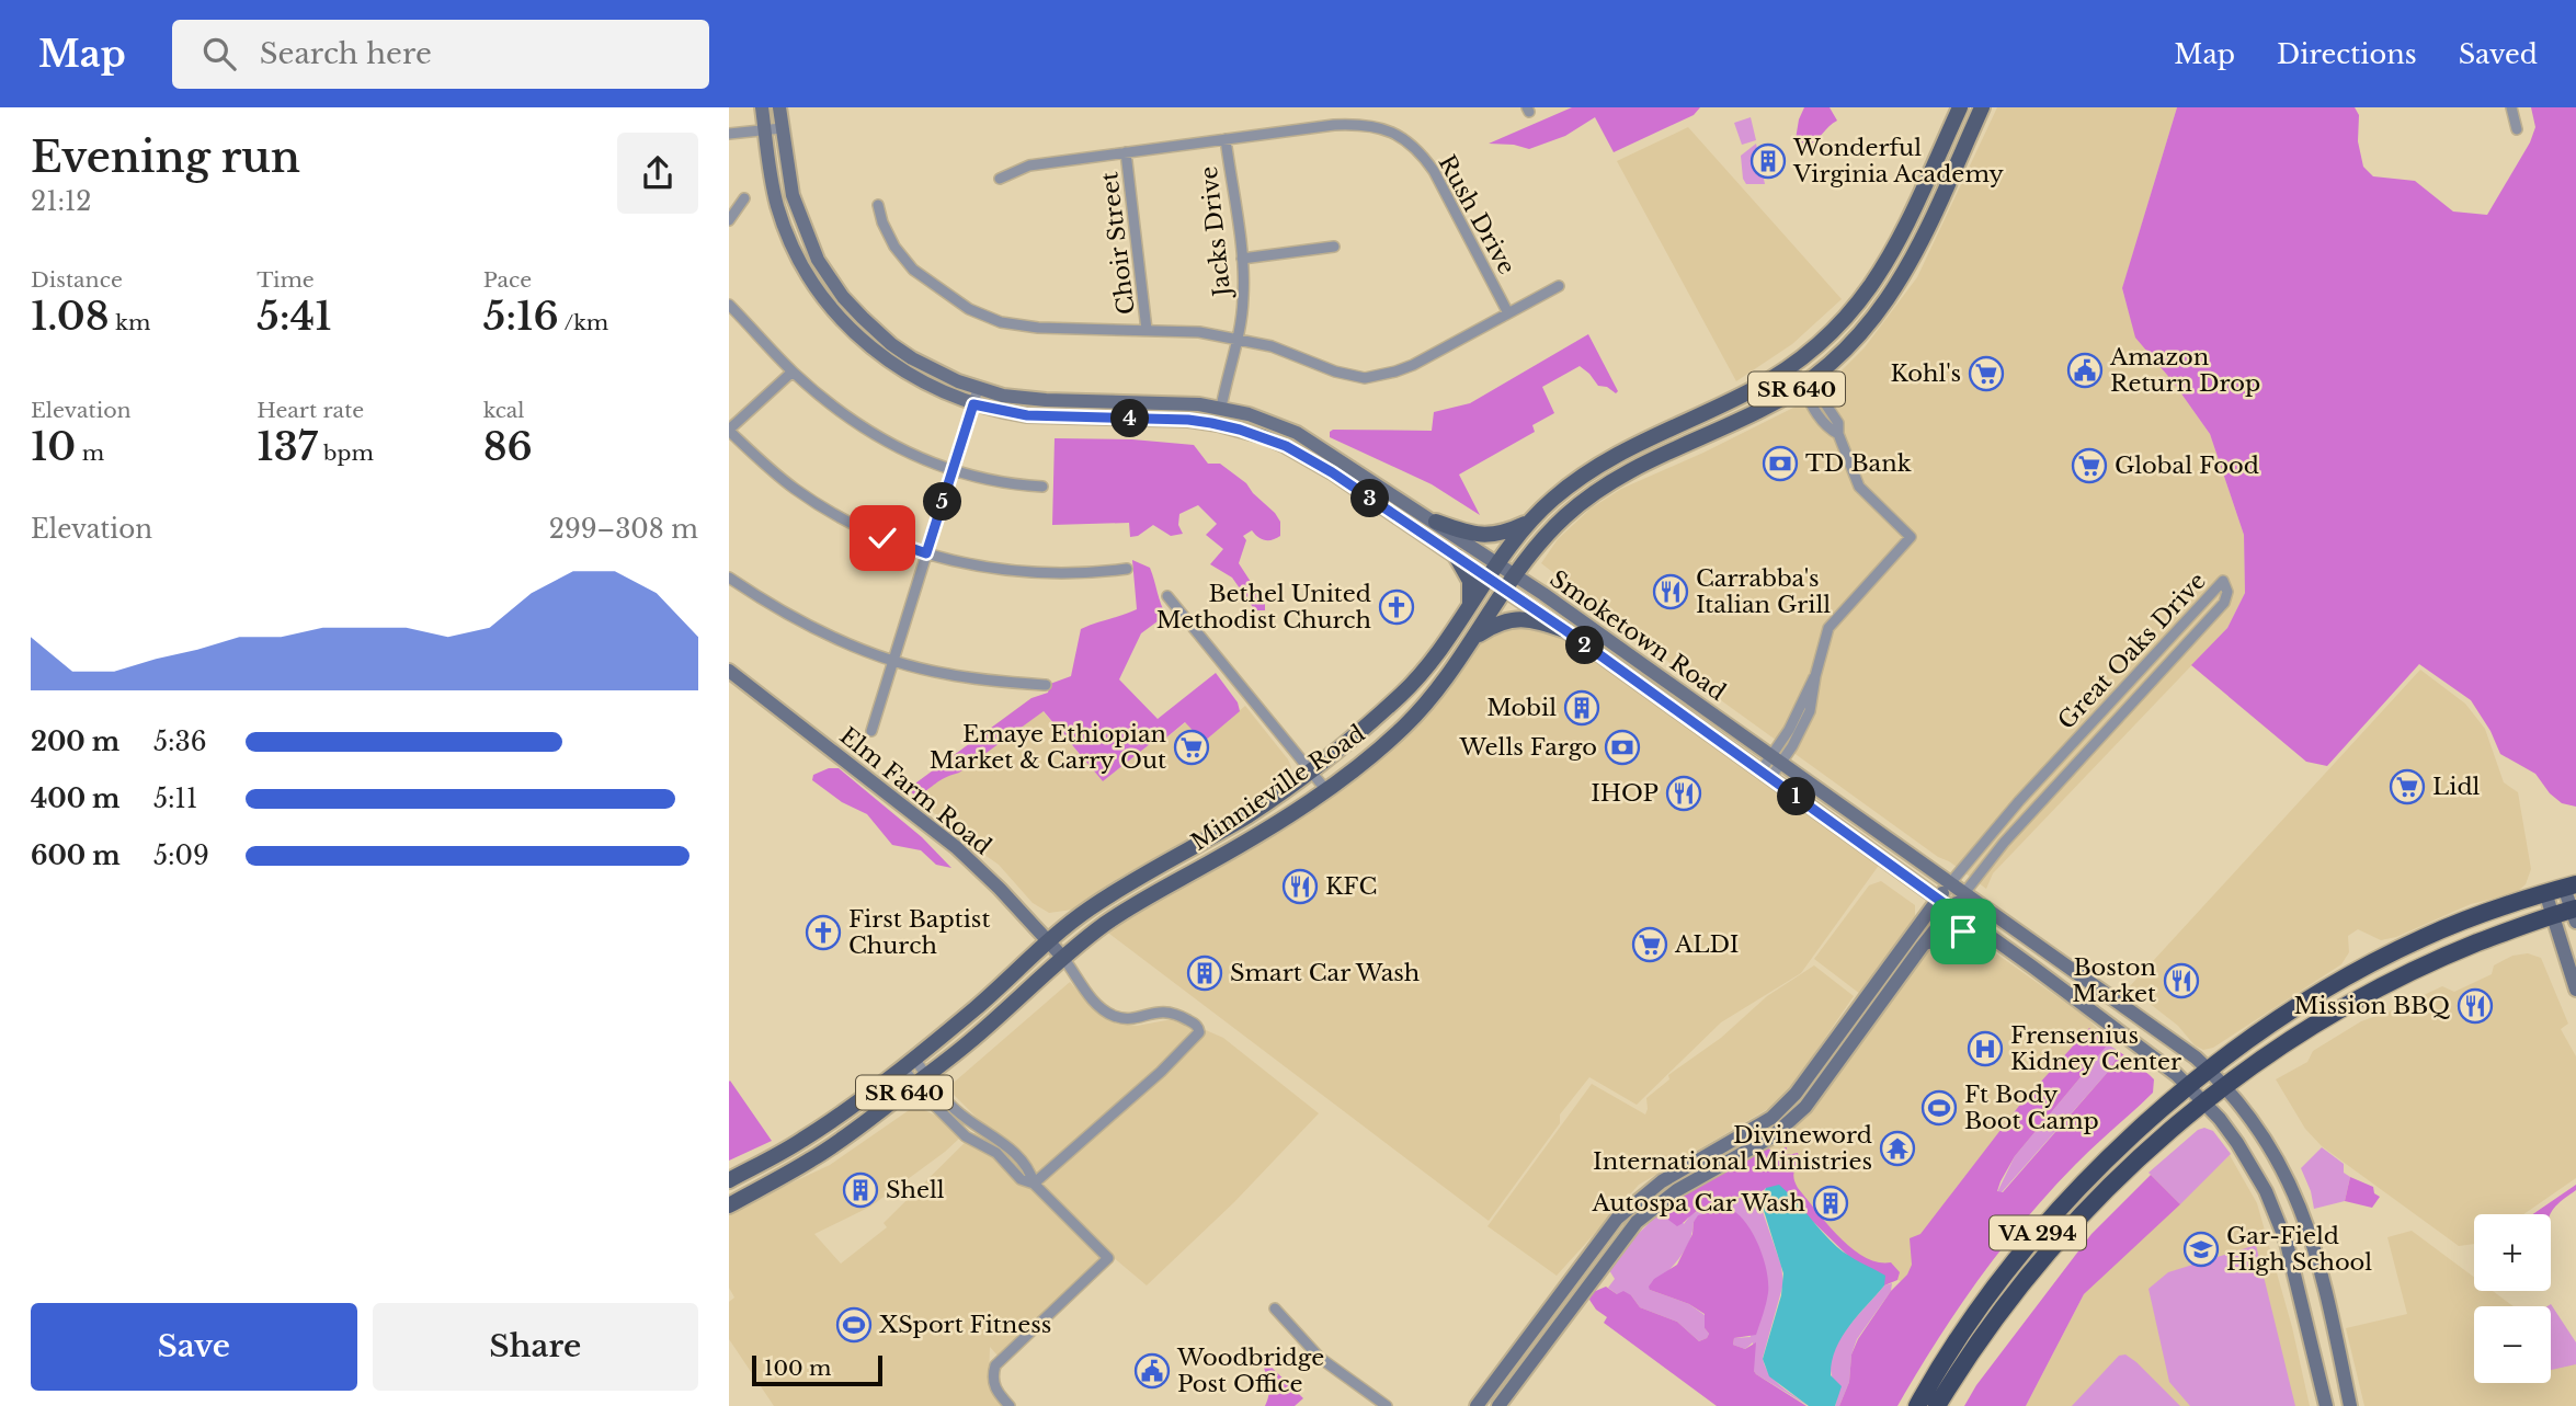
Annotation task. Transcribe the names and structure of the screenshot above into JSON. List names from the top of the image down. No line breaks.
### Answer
{"streets":{"highway":["VA 294"],"main road":["SR 640","Smoketown Road","Minnieville Road","Elm Farm Road"],"street":["Rush Drive","Jacks Drive","Choir Street","Great Oaks Drive"]},"crossings":[["Rush Drive","Jacks Drive"],["Rush Drive","Choir Street"],["Jacks Drive","Smoketown Road"],["Smoketown Road","Great Oaks Drive"],["Smoketown Road","Minnieville Road"],["Smoketown Road","VA 294"],["Minnieville Road","Elm Farm Road"]],"places":{"building":["Wonderful Virginia Academy","Mobil","Smart Car Wash","Shell","Autospa Car Wash"],"public building":["Amazon Return Drop","Woodbridge Post Office"],"supermarket":["Kohl's","Global Food","Emaye Ethiopian Market & Carry Out","Lidl","ALDI"],"bank":["TD Bank","Wells Fargo"],"restaurant":["Carrabba's Italian Grill","IHOP","KFC","Boston Market","Mission BBQ"],"church":["Bethel United Methodist Church","First Baptist Church"],"hospital":["Frensenius Kidney Center"],"sports":["Ft Body Boot Camp","XSport Fitness"],"temple":["Divineword International Ministries"],"school or university":["Gar-Field High School"]},"scale_bar":"100 m","page":{"header":"Map","search":"Search here","nav":["Map","Directions","Saved"],"heading":["Evening run","21:12"],"stats":[["Distance","1.08 km"],["Time","5:41"],["Pace","5:16 /km"],["Elevation","10 m"],["Heart rate","137 bpm"],["kcal","86"]],"pins":["4","3","5","2","1"],"chart":["Elevation","299–308 m"],"list":[{"name":"200 m","note":"5:36"},{"name":"400 m","note":"5:11"},{"name":"600 m","note":"5:09"}],"map_buttons":["+","−"],"buttons":["Save","Share"],"scale":"100 m"}}
